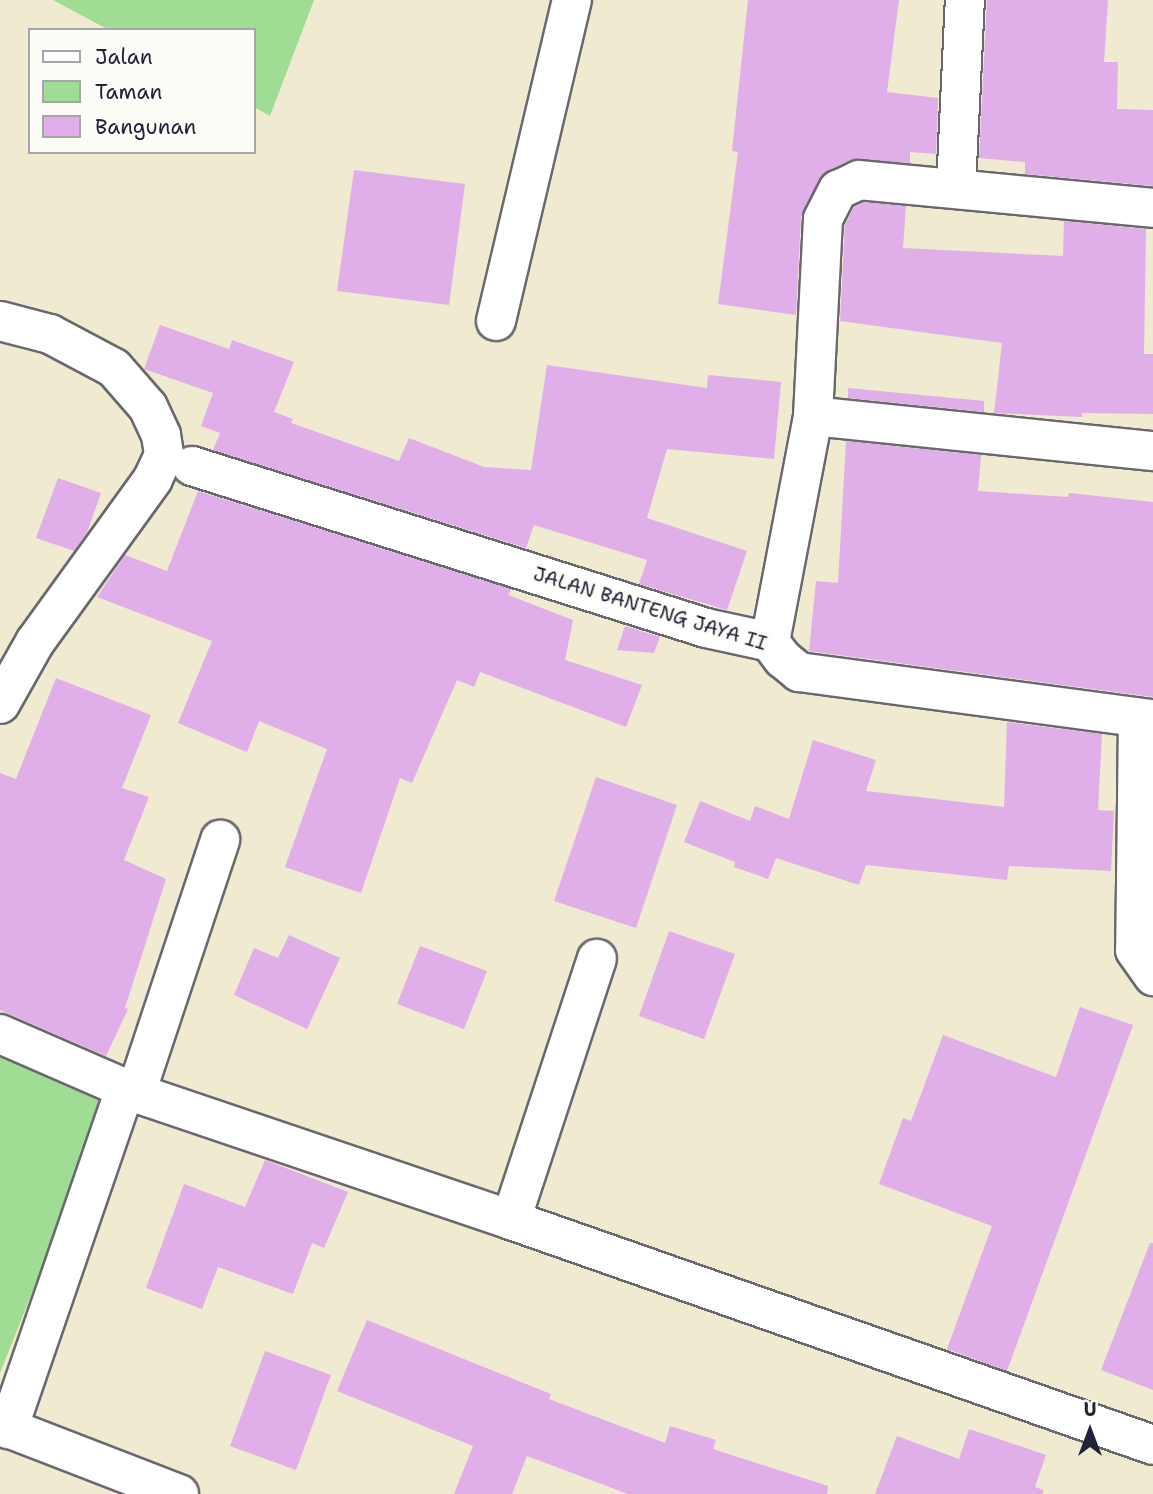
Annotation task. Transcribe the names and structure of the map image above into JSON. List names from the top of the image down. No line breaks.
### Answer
{"streets":{"street":["JALAN BANTENG JAYA II"]},"legend":["Jalan","Taman","Bangunan"],"north":"top"}
